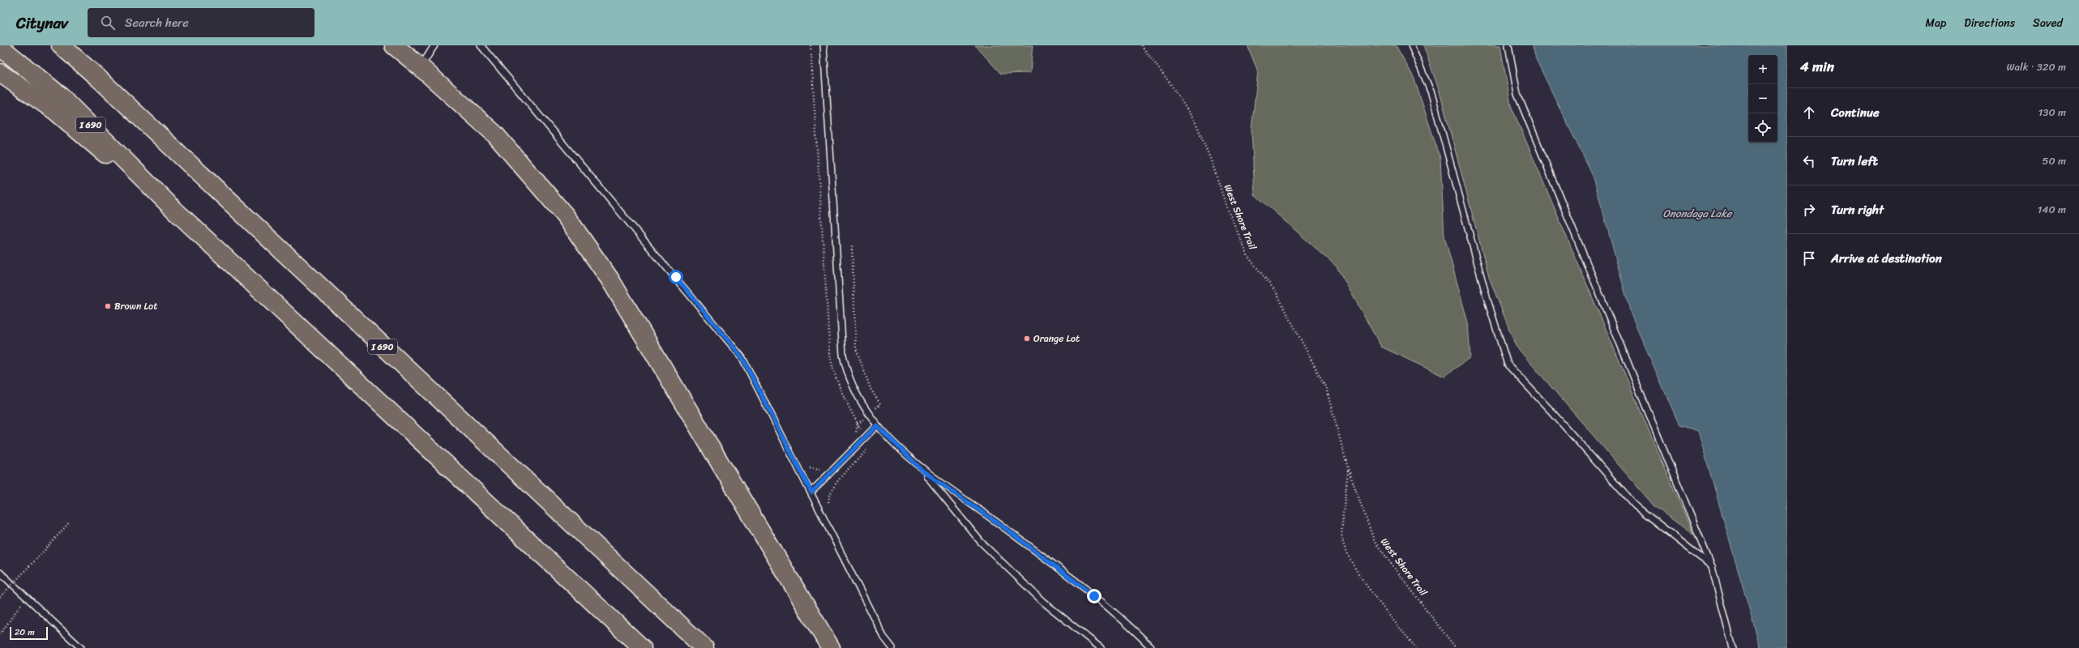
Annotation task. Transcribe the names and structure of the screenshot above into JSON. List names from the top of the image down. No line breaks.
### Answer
{"streets":{"highway":["I 690"],"path":["West Shore Trail"]},"water":["Onondaga Lake"],"places":["Brown Lot","Orange Lot"],"scale_bar":"20 m","page":{"header":"Citynav","search":"Search here","nav":["Map","Directions","Saved"],"heading":["4 min","Walk · 320 m"],"map_buttons":["+","−"],"list":[["Continue","130 m"],["Turn left","50 m"],["Turn right","140 m"],"Arrive at destination"],"scale":"20 m"}}
